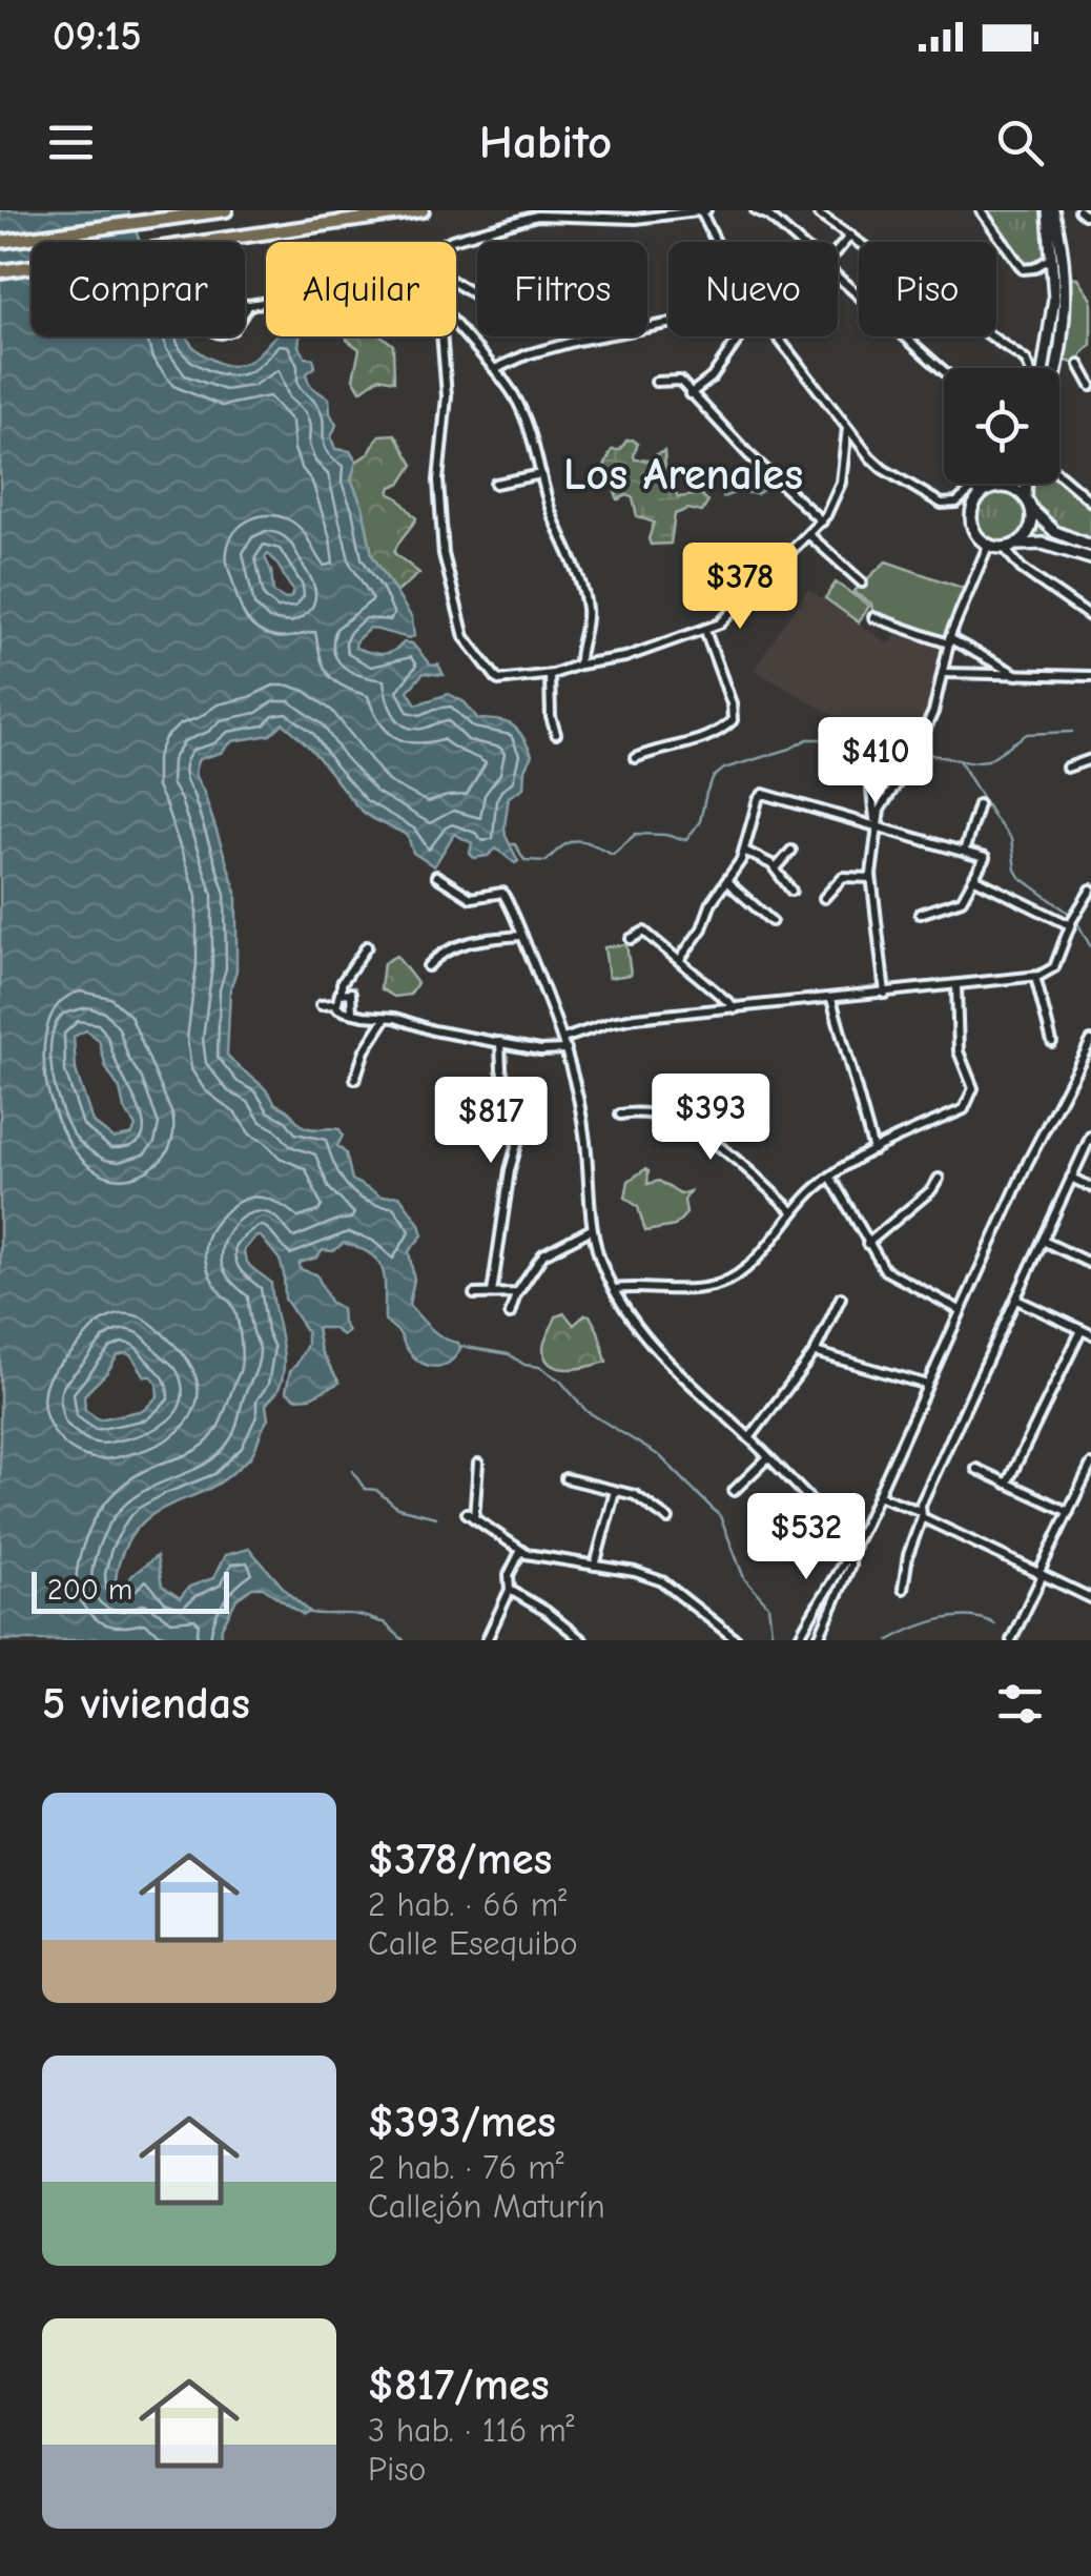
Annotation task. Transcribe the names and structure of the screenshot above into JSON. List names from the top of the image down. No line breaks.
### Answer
{"districts":["Los Arenales"],"scale_bar":"200 m","page":{"status":"09:15","header":"Habito","chip":["Comprar","Alquilar","Filtros","Nuevo","Piso"],"price":["$378","$410","$393","$817","$532"],"scale":"200 m","heading":"5 viviendas","list":[{"name":"$378/mes","note":"2 hab. · 66 m² · Calle Esequibo"},{"name":"$393/mes","note":"2 hab. · 76 m² · Callejón Maturín"},{"name":"$817/mes","note":"3 hab. · 116 m² · Piso"}]}}
